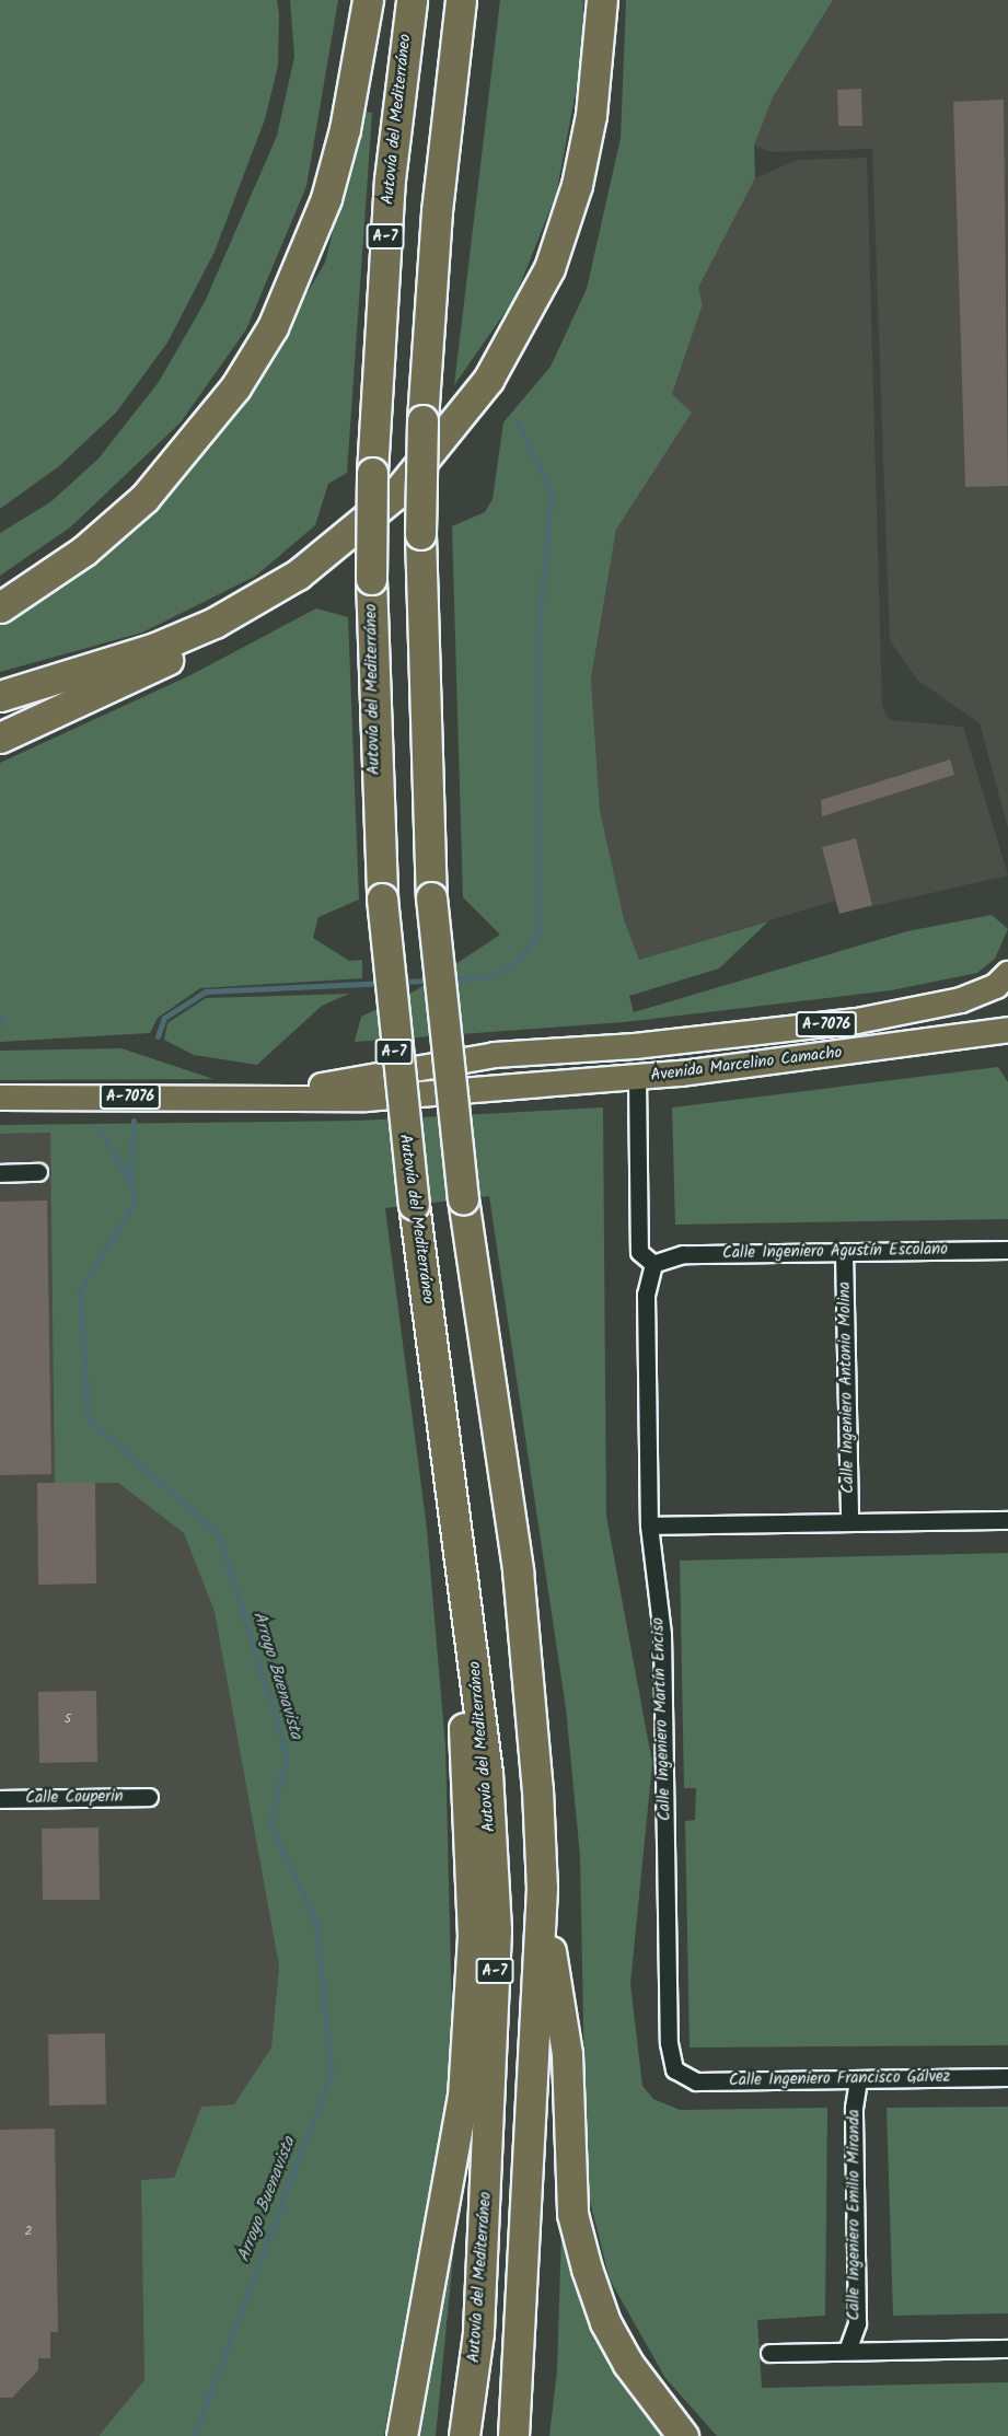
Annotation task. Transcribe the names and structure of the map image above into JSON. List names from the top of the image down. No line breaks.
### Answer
{"streets":{"highway":["Autovía del Mediterráneo","A-7"],"main road":["A-7076","Avenida Marcelino Camacho"],"street":["Calle Ingeniero Agustín Escolano","Calle Ingeniero Antonio Molina","Calle Ingeniero Martín Enciso","Calle Couperin","Calle Ingeniero Francisco Gálvez","Calle Ingeniero Emilio Miranda"]},"crossings":[["A-7076","Avenida Marcelino Camacho"],["Avenida Marcelino Camacho","Calle Ingeniero Agustín Escolano"],["Avenida Marcelino Camacho","Calle Ingeniero Martín Enciso"],["Calle Ingeniero Agustín Escolano","Calle Ingeniero Antonio Molina"],["Calle Ingeniero Agustín Escolano","Calle Ingeniero Martín Enciso"],["Calle Ingeniero Martín Enciso","Calle Ingeniero Francisco Gálvez"],["Calle Ingeniero Francisco Gálvez","Calle Ingeniero Emilio Miranda"]],"water":["Arroyo Buenavista"],"house_numbers":["5","2"]}
